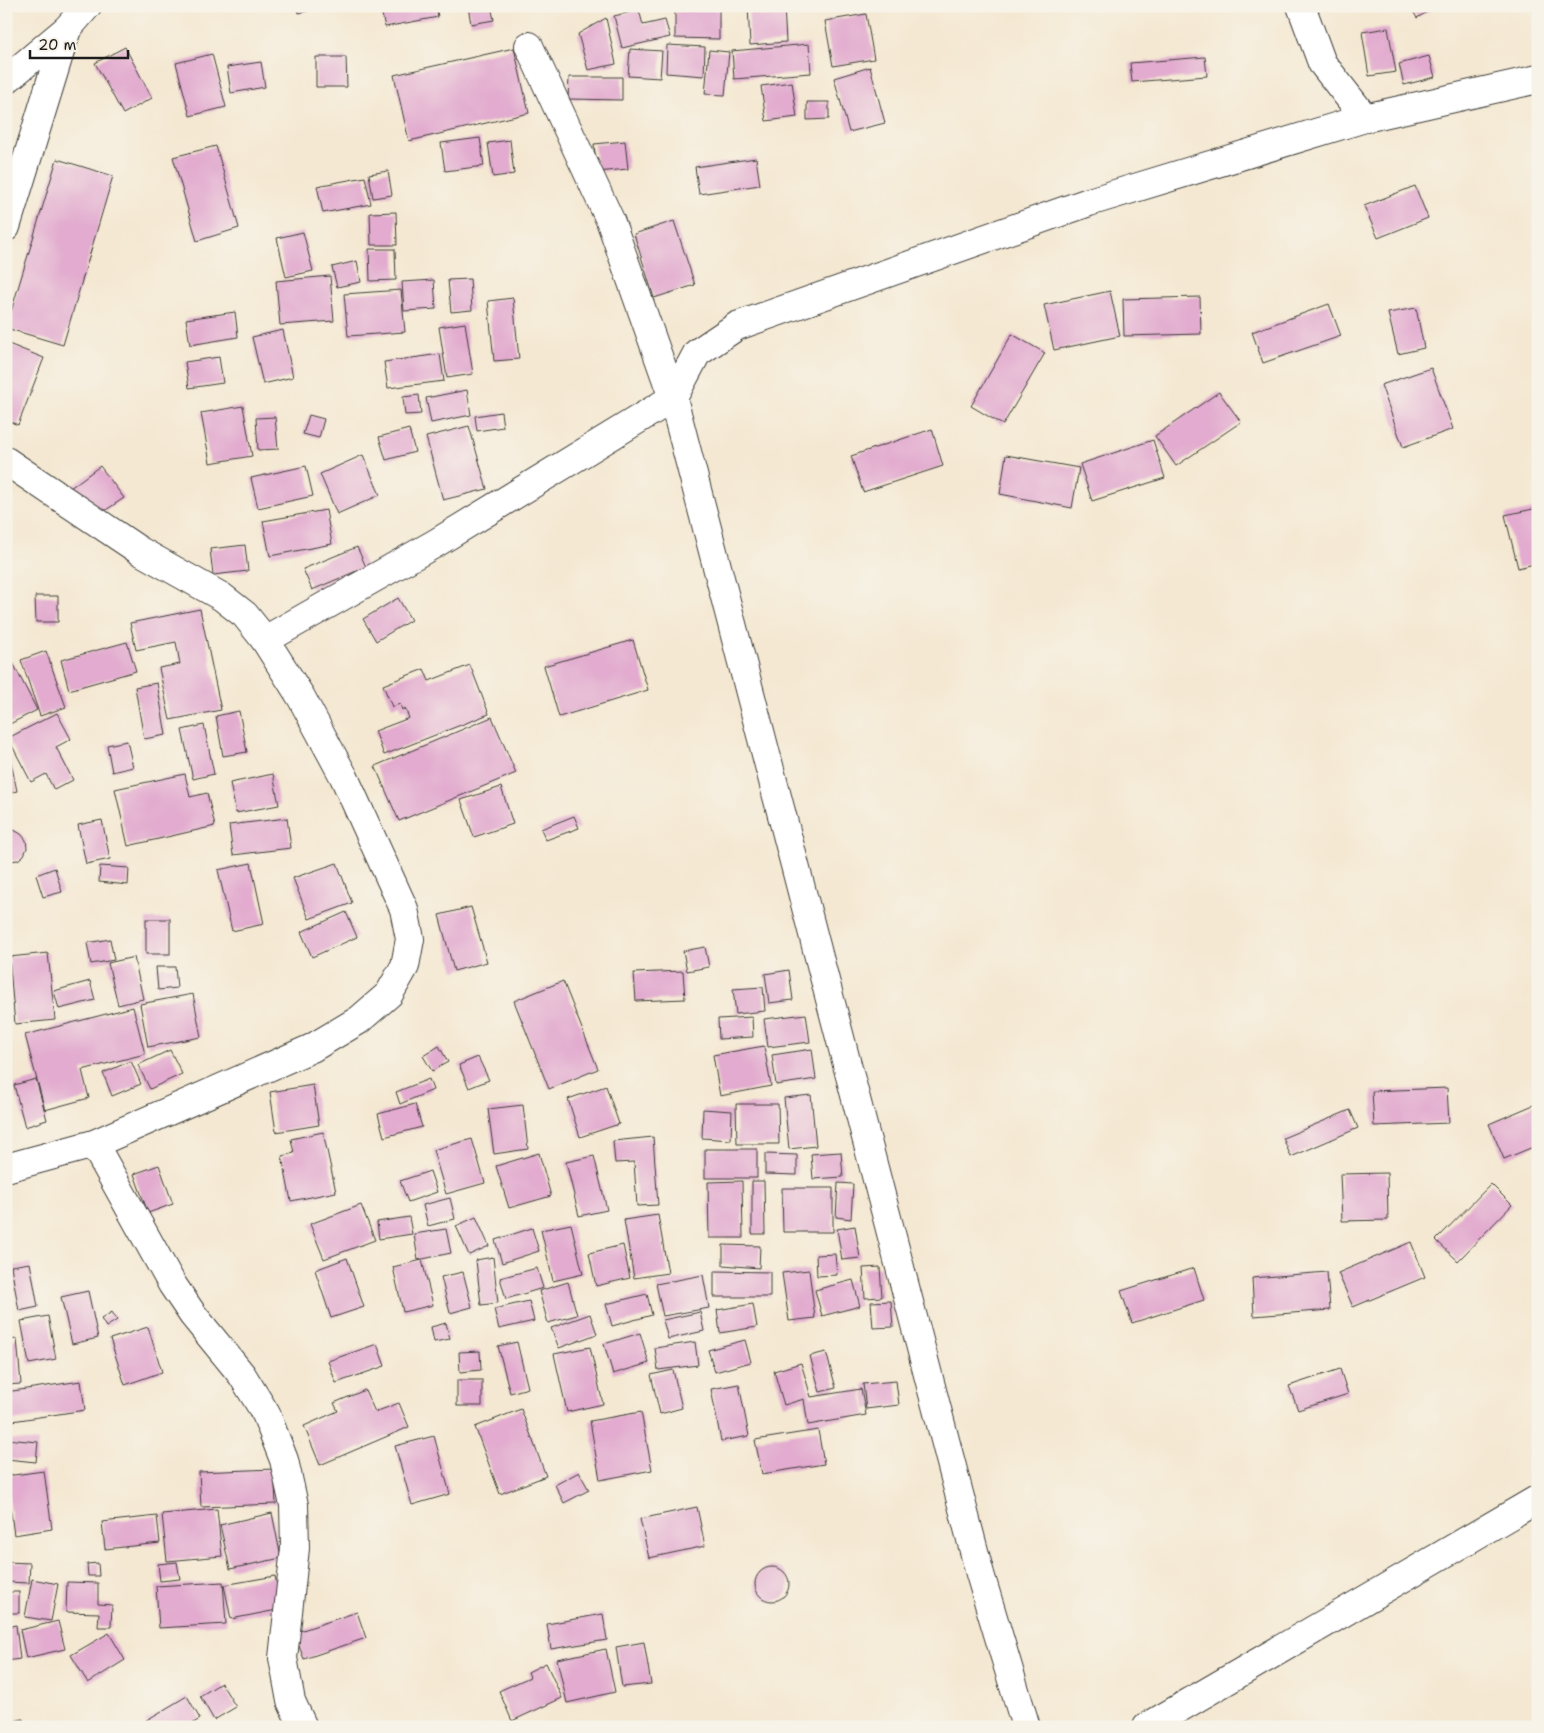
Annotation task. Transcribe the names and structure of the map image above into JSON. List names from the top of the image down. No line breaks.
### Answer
{"scale_bar":"20 m"}
